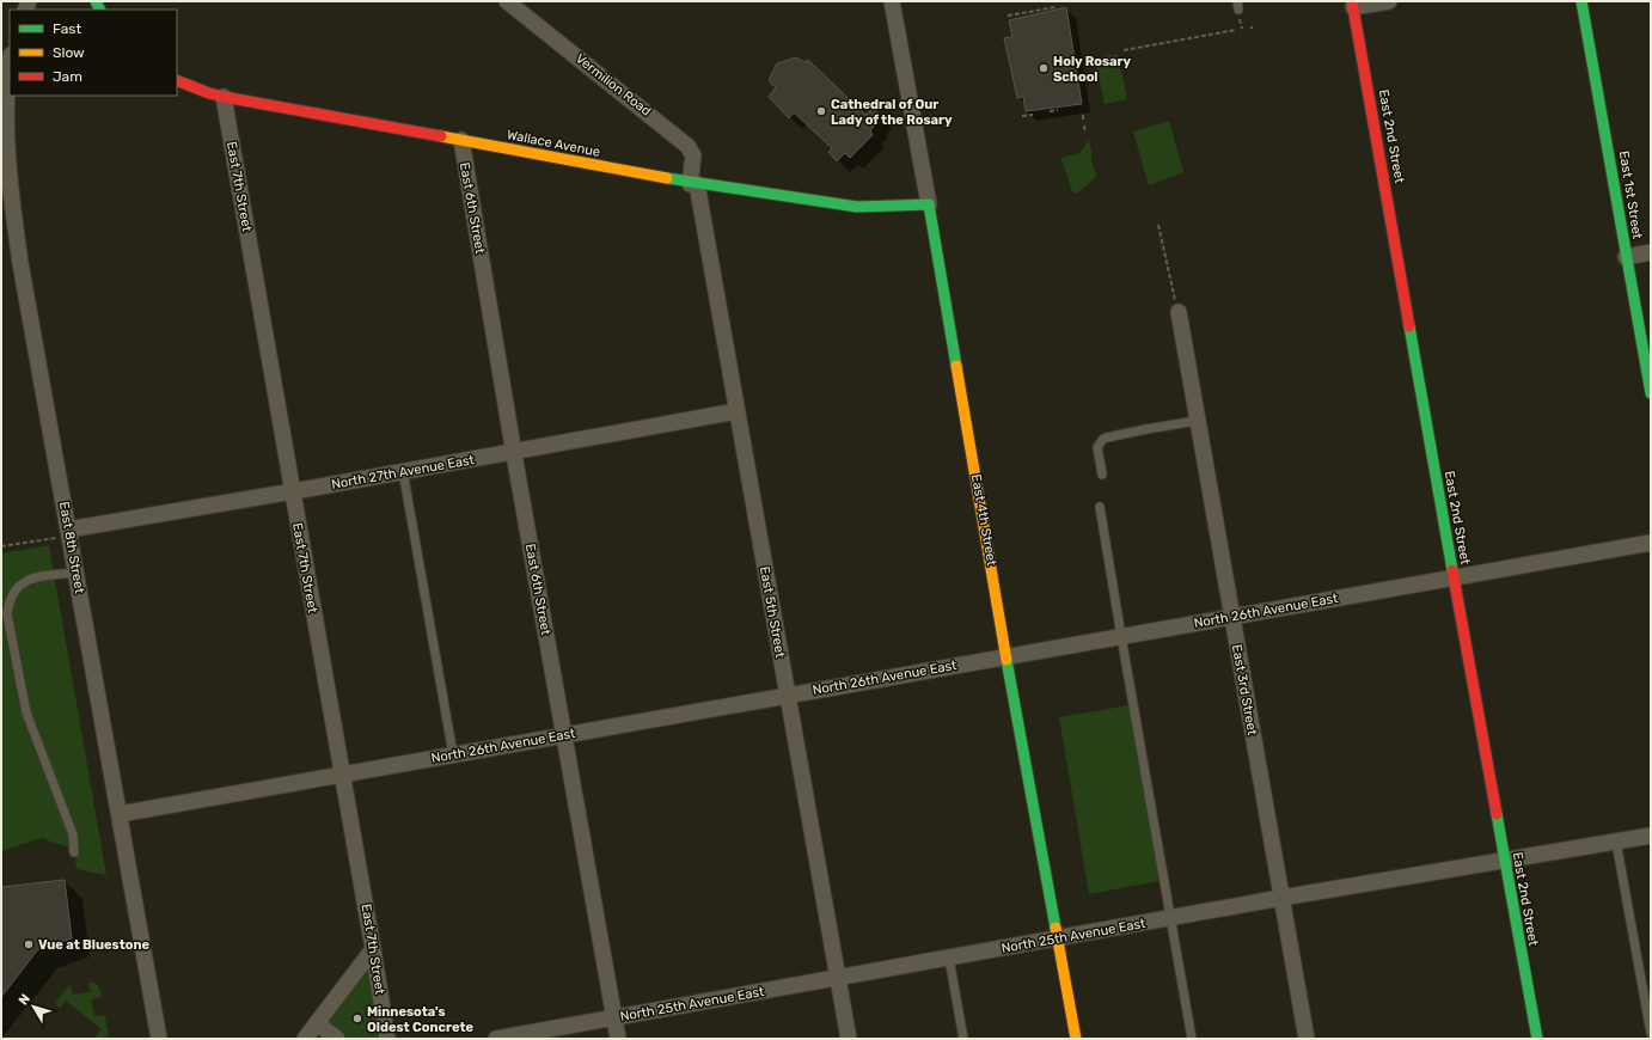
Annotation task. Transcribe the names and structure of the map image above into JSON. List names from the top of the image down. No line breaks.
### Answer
{"streets":{"main road":["East 2nd Street","Wallace Avenue","East 1st Street","East 4th Street"],"street":["Vermilion Road","East 7th Street","East 6th Street","North 27th Avenue East","East 8th Street","North 26th Avenue East","East 5th Street","East 3rd Street","North 25th Avenue East"]},"crossings":[["Vermilion Road","Wallace Avenue"],["Vermilion Road","East 5th Street"],["East 2nd Street","North 26th Avenue East"],["East 2nd Street","North 25th Avenue East"],["Wallace Avenue","East 7th Street"],["Wallace Avenue","East 6th Street"],["Wallace Avenue","East 4th Street"],["Wallace Avenue","East 5th Street"],["East 7th Street","North 27th Avenue East"],["East 7th Street","North 26th Avenue East"],["East 6th Street","North 27th Avenue East"],["East 6th Street","North 26th Avenue East"],["East 6th Street","North 25th Avenue East"],["North 27th Avenue East","East 8th Street"],["North 27th Avenue East","East 5th Street"],["East 4th Street","North 26th Avenue East"],["East 4th Street","North 25th Avenue East"],["East 8th Street","North 26th Avenue East"],["North 26th Avenue East","East 5th Street"],["North 26th Avenue East","East 3rd Street"],["East 5th Street","North 25th Avenue East"],["East 3rd Street","North 25th Avenue East"]],"places":["Holy Rosary School","Cathedral of Our Lady of the Rosary","Vue at Bluestone","Minnesota's Oldest Concrete"],"legend":["Fast","Slow","Jam"],"north":"top left"}
